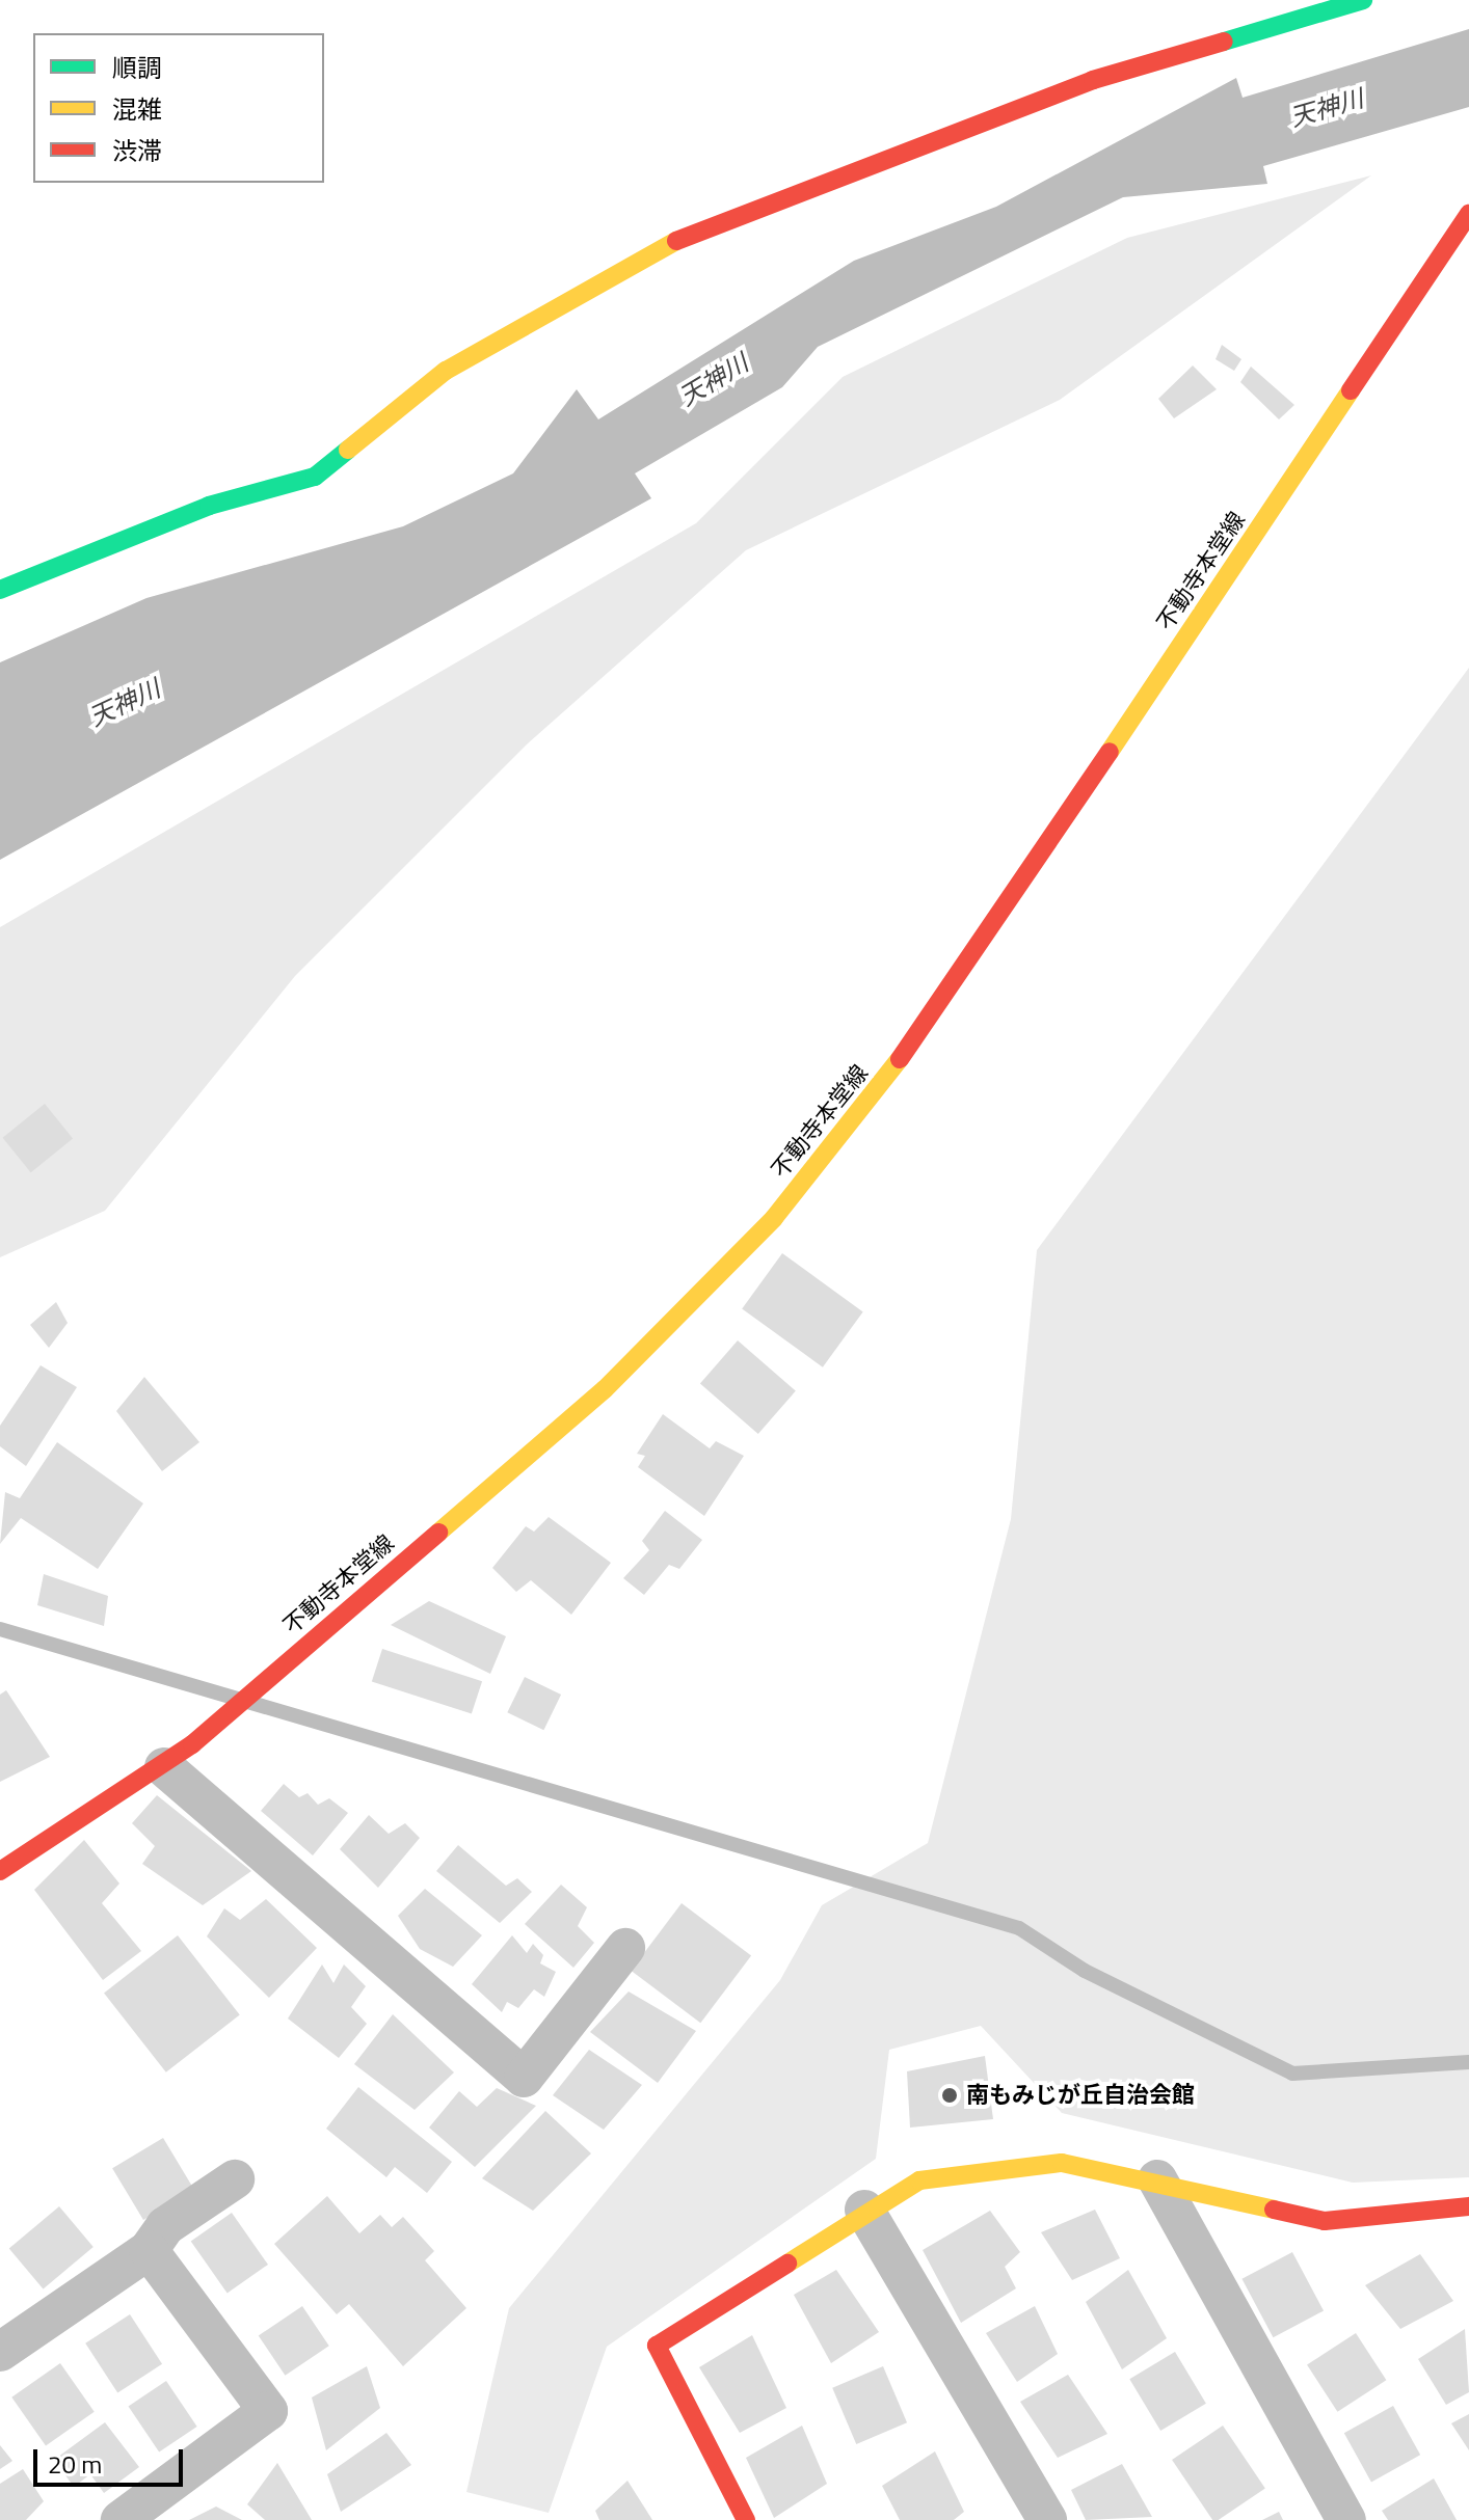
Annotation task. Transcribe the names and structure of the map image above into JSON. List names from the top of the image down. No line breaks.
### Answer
{"streets":{"street":["不動寺本堂線"]},"water":["天神川"],"places":["南もみじが丘自治会館"],"legend":["順調","混雑","渋滞"],"scale_bar":"20 m"}
